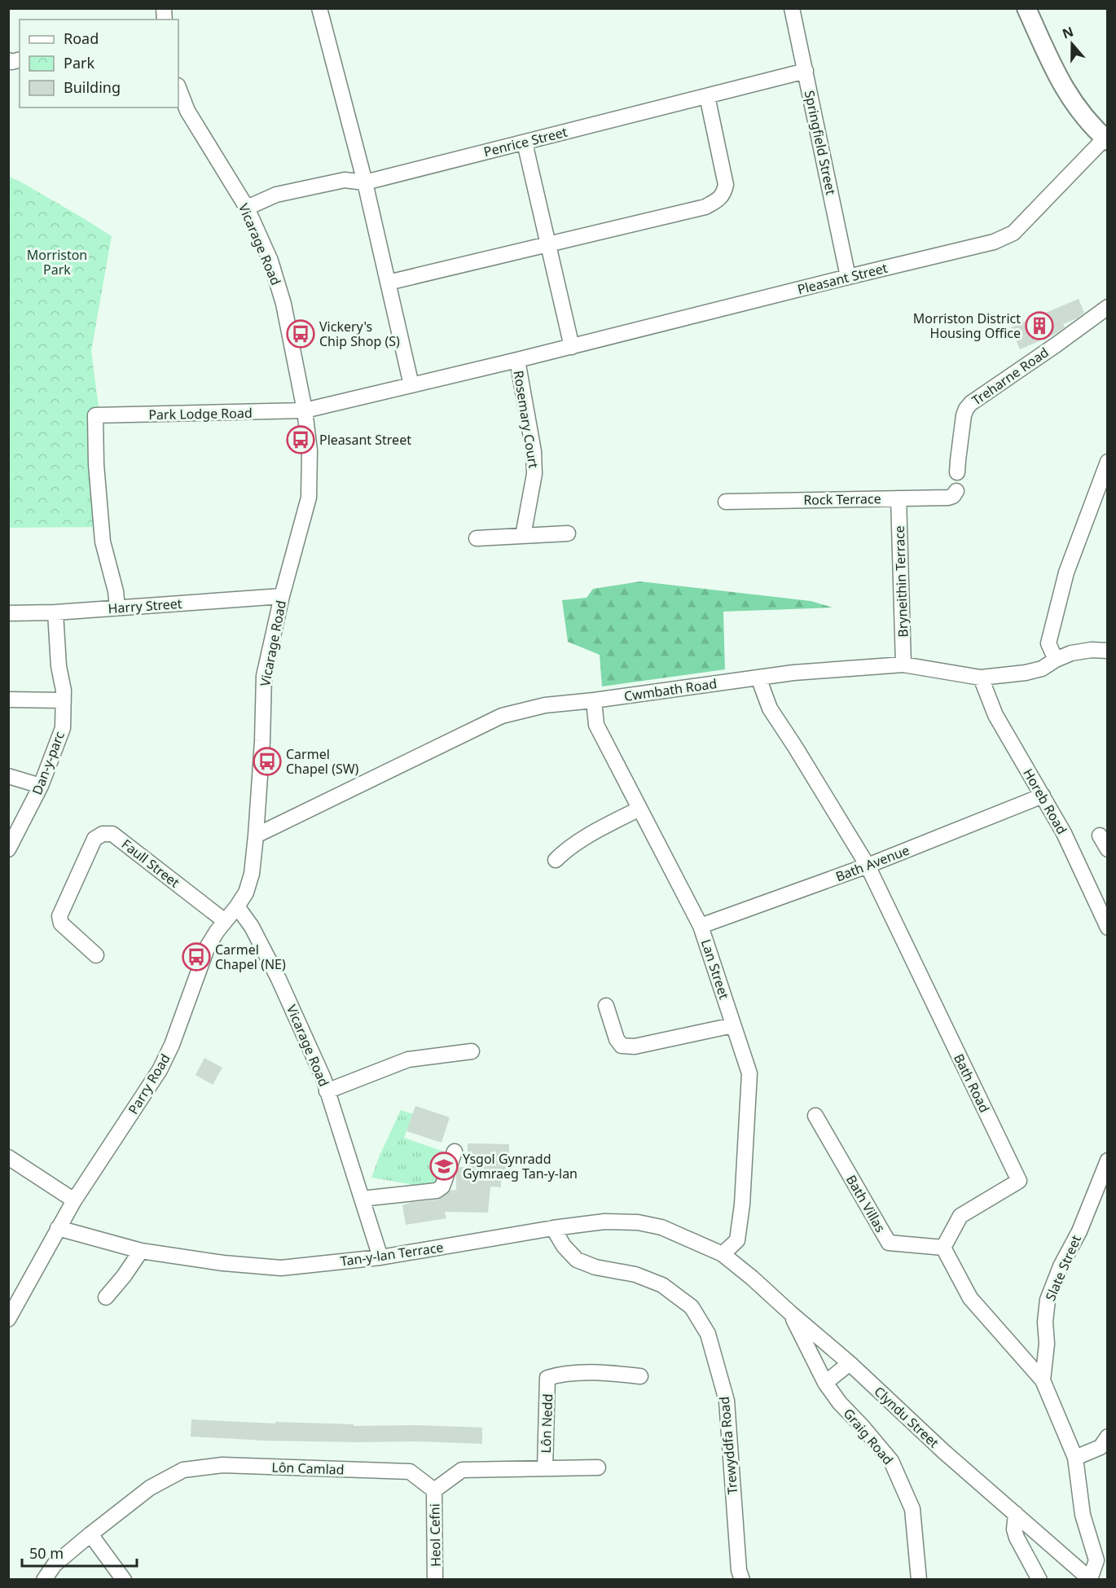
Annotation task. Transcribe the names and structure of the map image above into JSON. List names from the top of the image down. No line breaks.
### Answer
{"streets":{"street":["Penrice Street","Springfield Street","Vicarage Road","Pleasant Street","Treharne Road","Park Lodge Road","Rosemary Court","Rock Terrace","Bryneithin Terrace","Harry Street","Cwmbath Road","Dan-y-parc","Horeb Road","Faull Street","Bath Avenue","Lan Street","Bath Road","Parry Road","Bath Villas","Tan-y-lan Terrace","Slate Street","Clyndu Street","Lôn Nedd","Graig Road","Trewyddfa Road","Lôn Camlad","Heol Cefni"]},"crossings":[["Penrice Street","Springfield Street"],["Penrice Street","Vicarage Road"],["Springfield Street","Pleasant Street"],["Vicarage Road","Park Lodge Road"],["Vicarage Road","Harry Street"],["Vicarage Road","Cwmbath Road"],["Vicarage Road","Parry Road"],["Vicarage Road","Tan-y-lan Terrace"],["Pleasant Street","Rosemary Court"],["Park Lodge Road","Harry Street"],["Rock Terrace","Bryneithin Terrace"],["Bryneithin Terrace","Cwmbath Road"],["Harry Street","Dan-y-parc"],["Cwmbath Road","Horeb Road"],["Cwmbath Road","Lan Street"],["Cwmbath Road","Bath Road"],["Horeb Road","Bath Avenue"],["Faull Street","Parry Road"],["Bath Avenue","Lan Street"],["Bath Avenue","Bath Road"],["Lan Street","Tan-y-lan Terrace"],["Lan Street","Clyndu Street"],["Bath Road","Bath Villas"],["Parry Road","Tan-y-lan Terrace"],["Tan-y-lan Terrace","Clyndu Street"],["Tan-y-lan Terrace","Trewyddfa Road"],["Clyndu Street","Graig Road"],["Lôn Camlad","Heol Cefni"]],"parks":["Morriston Park"],"places":{"building":["Morriston District Housing Office"],"bus stop":["Vickery's Chip Shop (S)","Pleasant Street","Carmel Chapel (SW)","Carmel Chapel (NE)"],"school or university":["Ysgol Gynradd Gymraeg Tan-y-lan"]},"legend":["Road","Park","Building"],"scale_bar":"50 m","north":"top"}
